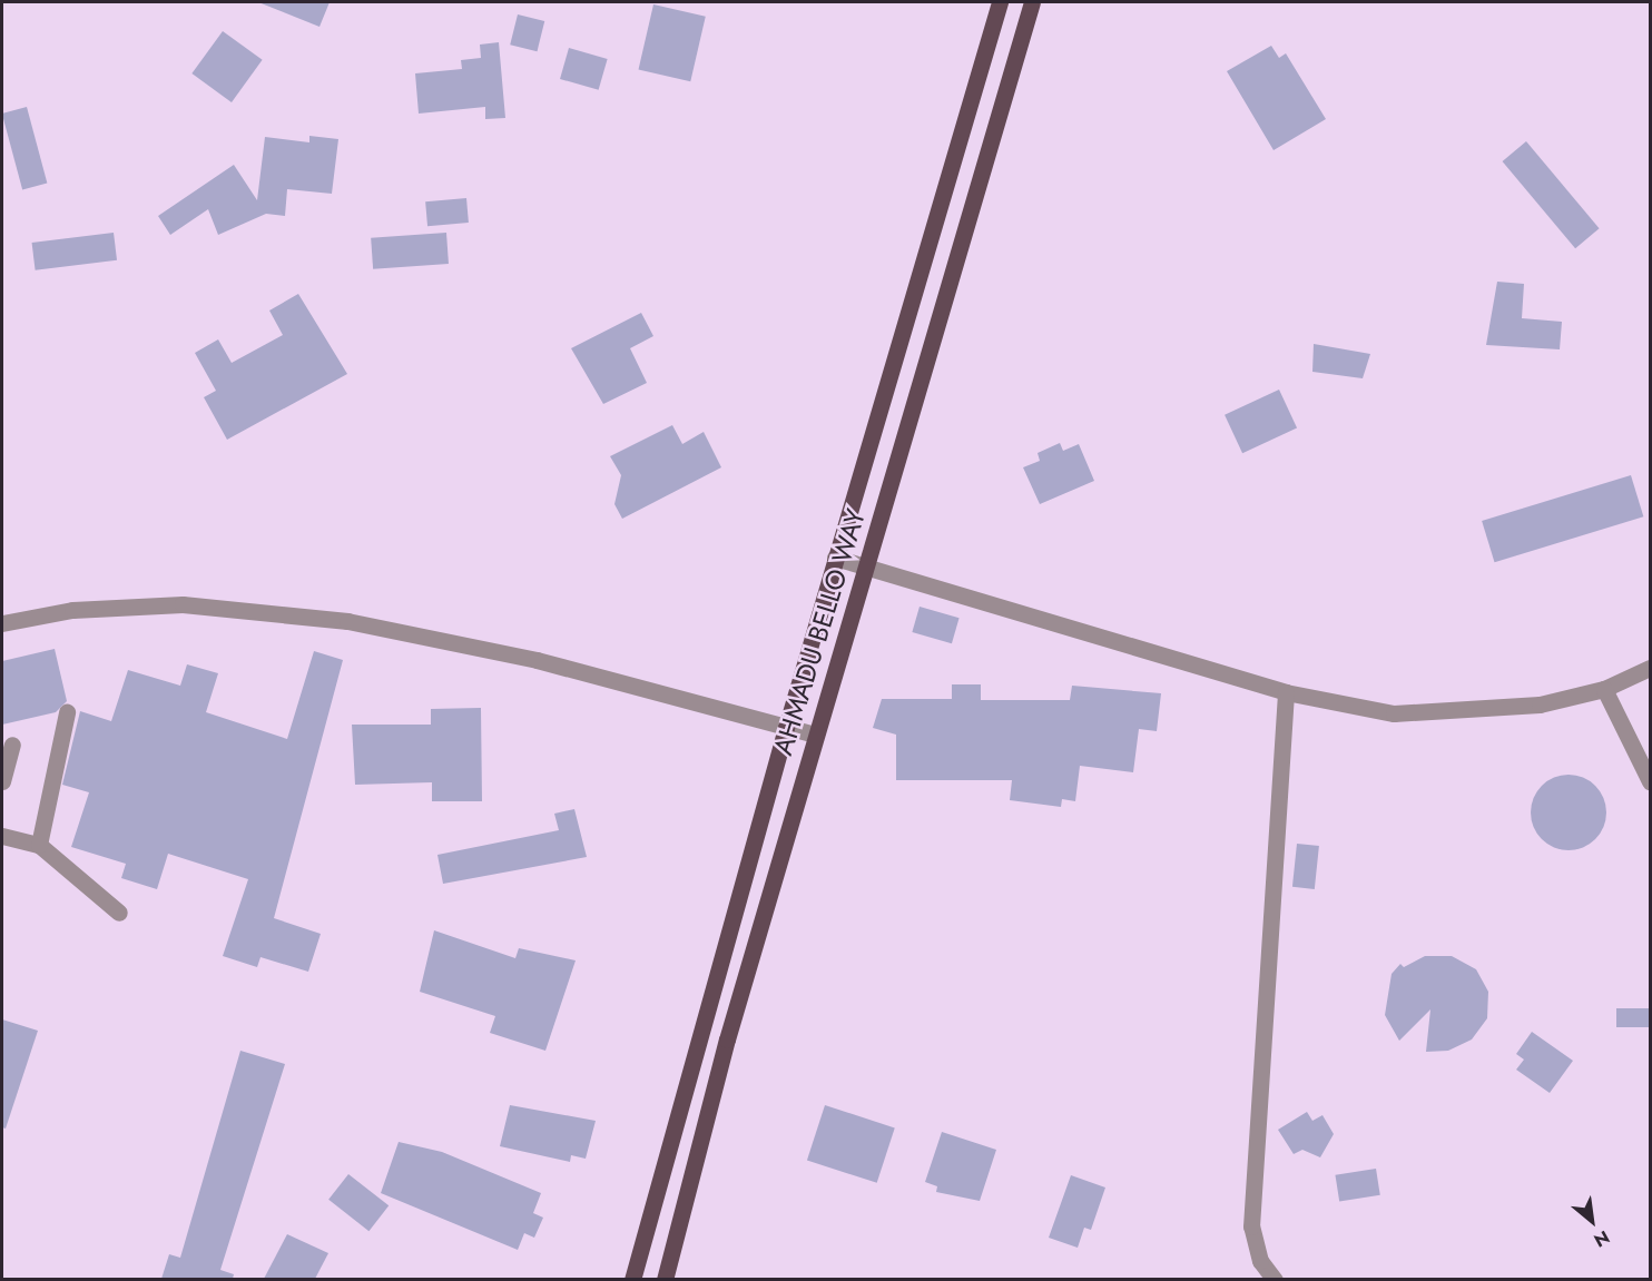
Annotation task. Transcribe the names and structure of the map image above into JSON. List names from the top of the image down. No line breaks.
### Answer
{"streets":{"main road":["AHMADU BELLO WAY"]},"north":"bottom right"}
